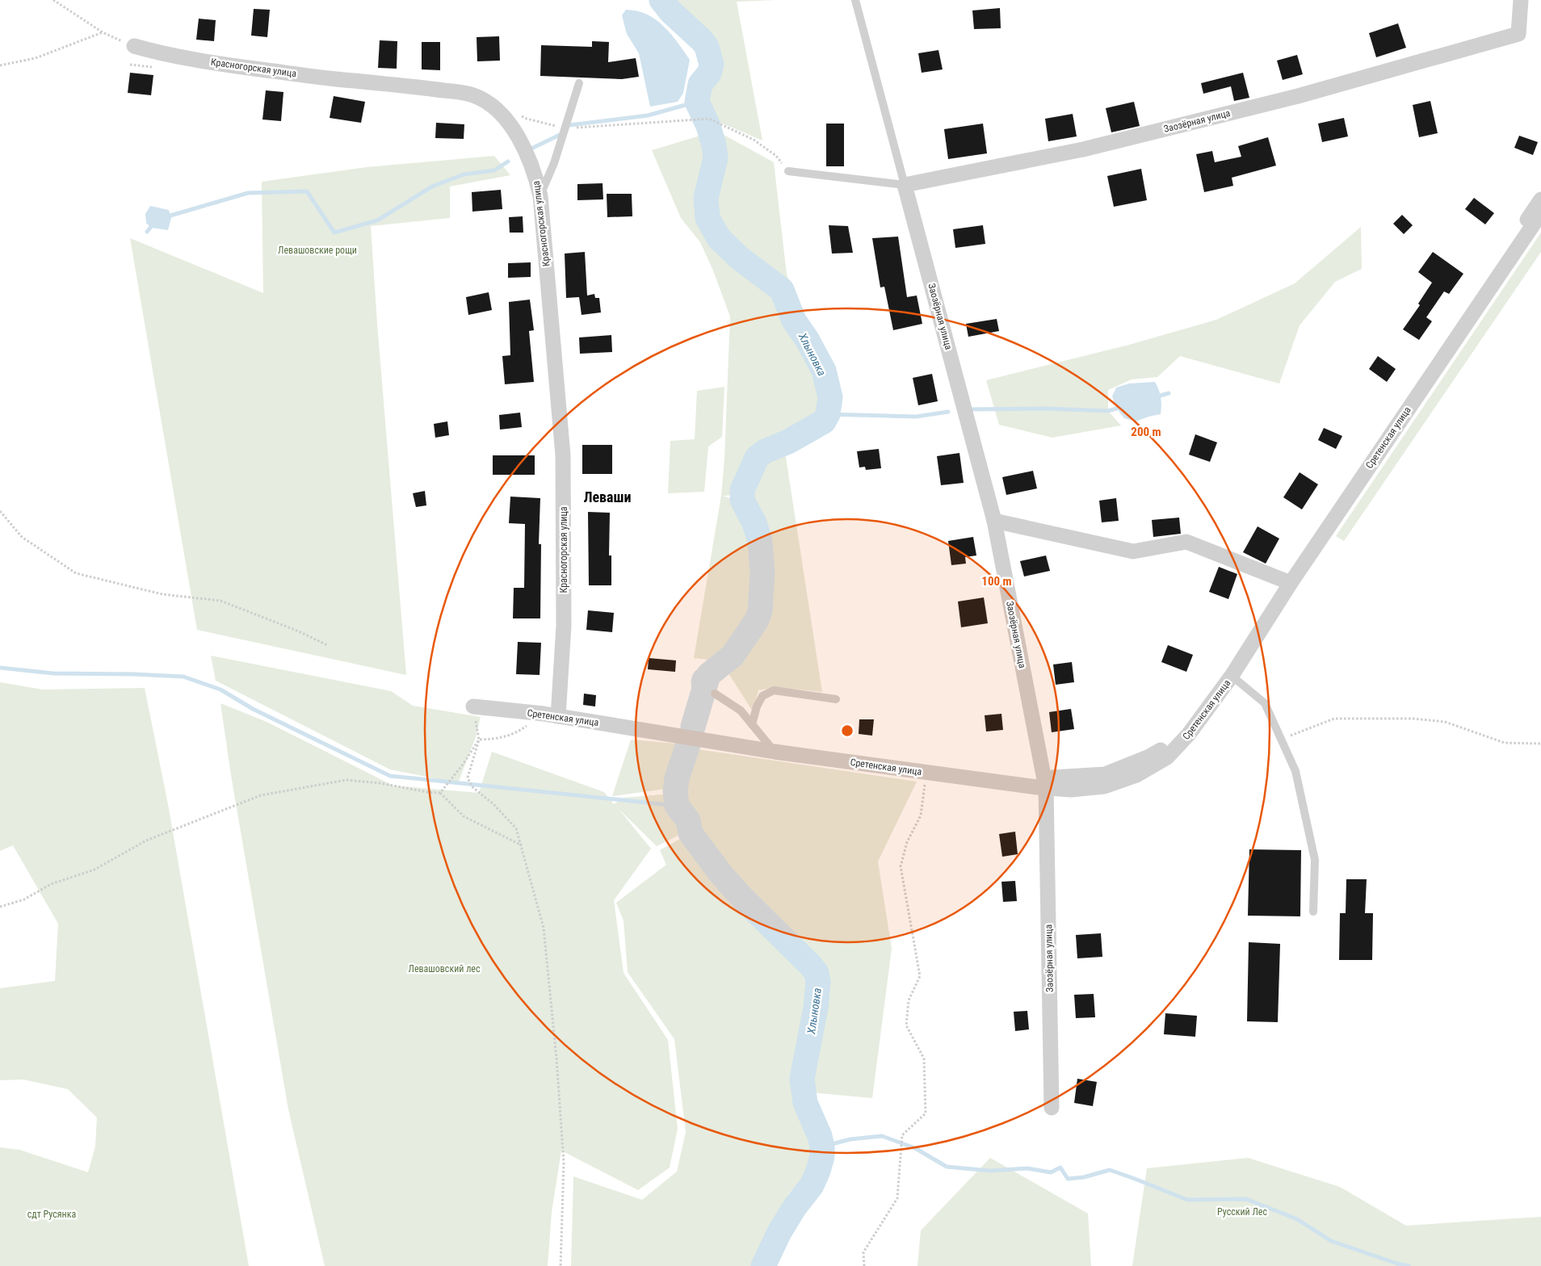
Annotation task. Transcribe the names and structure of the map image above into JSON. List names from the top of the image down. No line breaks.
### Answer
{"streets":{"street":["Красногорская улица","Заозёрная улица","Сретенская улица"]},"crossings":[["Красногорская улица","Сретенская улица"],["Заозёрная улица","Сретенская улица"]],"districts":["Леваши"],"water":["Хлыновка"],"parks":["Левашовские рощи","Левашовский лес","Русский Лес","сдт Русянка"],"rings":["200 m","100 m"]}
